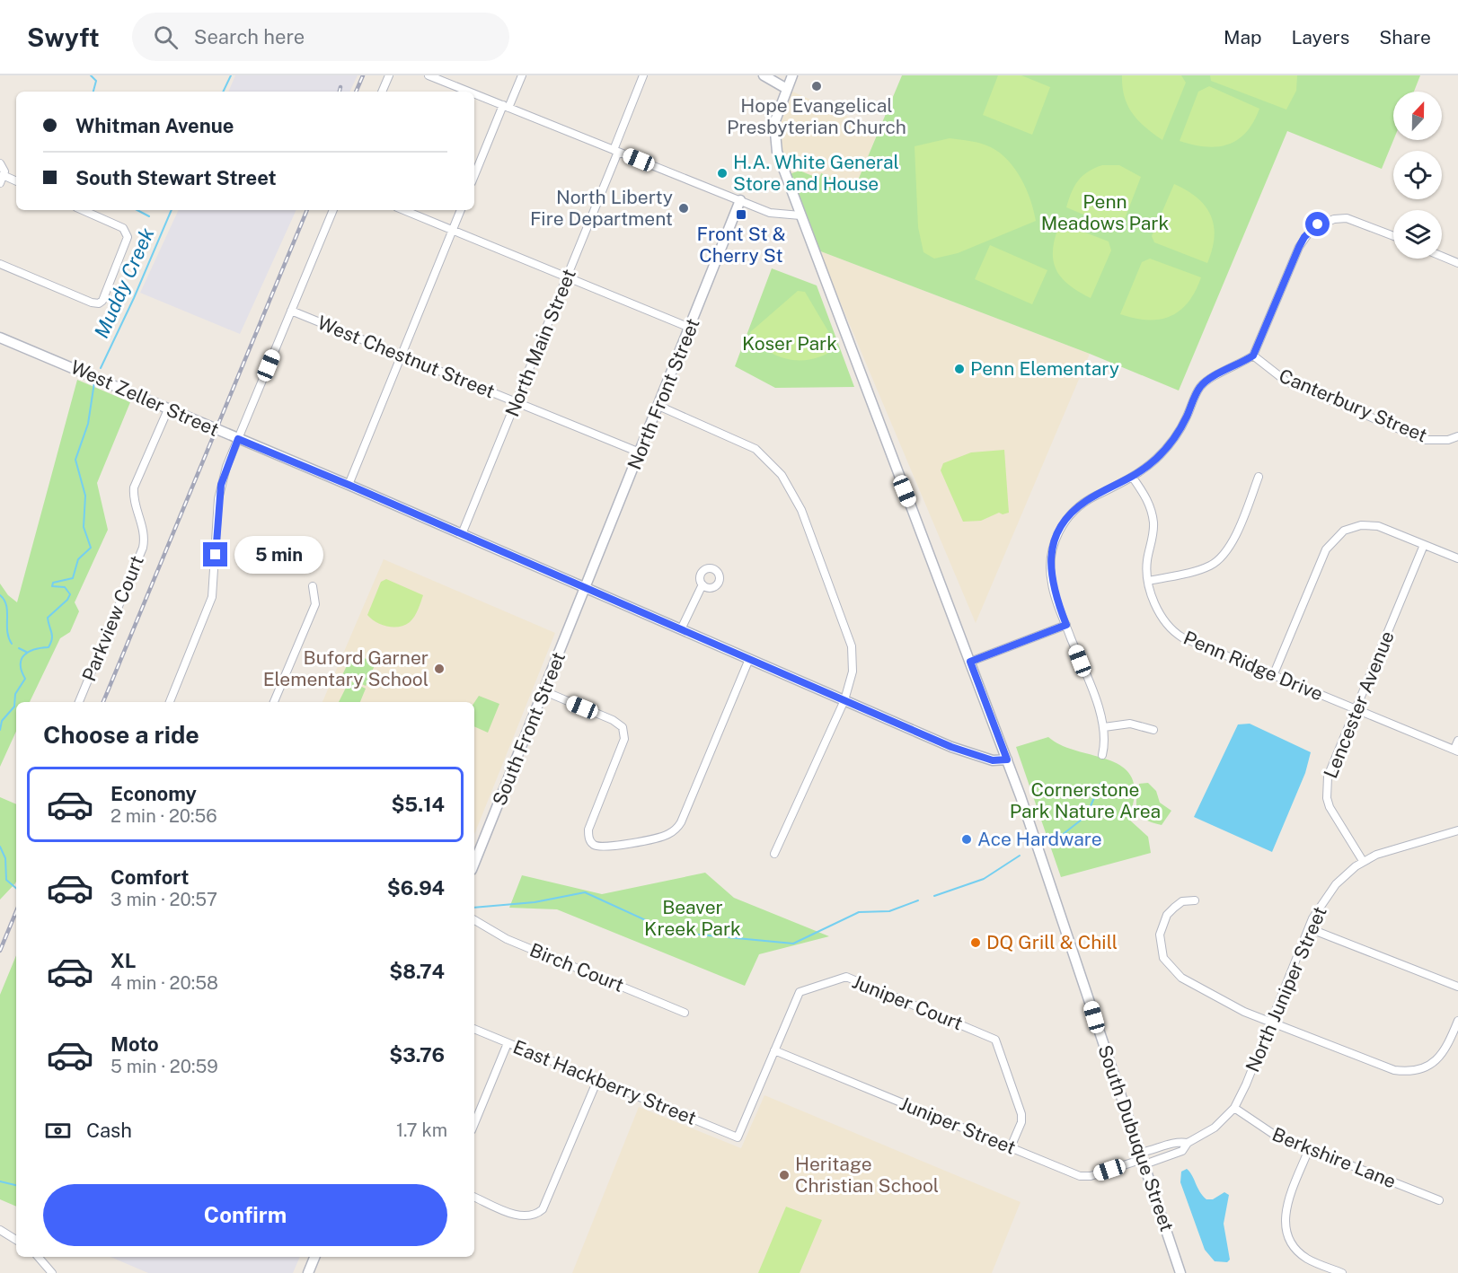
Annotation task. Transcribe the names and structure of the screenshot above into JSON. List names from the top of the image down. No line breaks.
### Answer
{"streets":{"street":["North Main Street","West Chestnut Street","North Front Street","West Zeller Street","Canterbury Street","Parkview Court","Penn Ridge Drive","Lencester Avenue","South Front Street","Birch Court","North Juniper Street","Juniper Court","East Hackberry Street","Juniper Street","South Dubuque Street","Berkshire Lane"]},"crossings":[["North Main Street","West Chestnut Street"],["North Main Street","West Zeller Street"],["West Chestnut Street","North Front Street"],["North Front Street","West Zeller Street"],["North Front Street","South Front Street"],["West Zeller Street","Parkview Court"],["West Zeller Street","South Front Street"],["West Zeller Street","South Dubuque Street"],["Penn Ridge Drive","Lencester Avenue"],["Lencester Avenue","North Juniper Street"],["North Juniper Street","Juniper Street"],["North Juniper Street","South Dubuque Street"],["North Juniper Street","Berkshire Lane"],["Juniper Court","East Hackberry Street"],["Juniper Court","Juniper Street"],["Juniper Street","South Dubuque Street"]],"water":["Muddy Creek"],"parks":["Penn Meadows Park","Koser Park","Cornerstone Park Nature Area","Beaver Kreek Park"],"places":{"other":["Hope Evangelical Presbyterian Church","H.A. White General Store and House","North Liberty Fire Department","Penn Elementary","Buford Garner Elementary School","Ace Hardware","DQ Grill & Chill","Heritage Christian School"],"transit":["Front St & Cherry St"]},"north":"top","page":{"header":"Swyft","search":"Search here","nav":["Map","Layers","Share"],"banner":["Whitman Avenue","South Stewart Street"],"bubble":"5 min","heading":"Choose a ride","list":[{"name":"Economy","note":"2 min · 20:56","value":"$5.14"},{"name":"Comfort","note":"3 min · 20:57","value":"$6.94"},{"name":"XL","note":"4 min · 20:58","value":"$8.74"},{"name":"Moto","note":"5 min · 20:59","value":"$3.76"}],"pay":["Cash","1.7 km"],"buttons":"Confirm"}}
